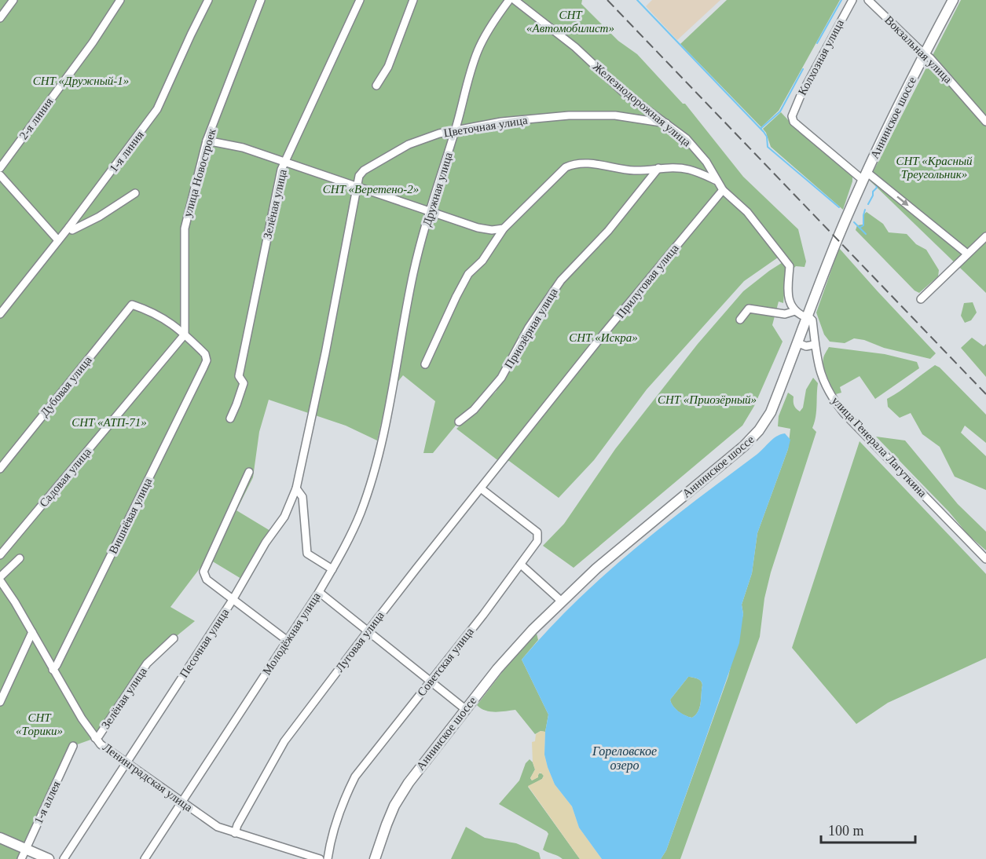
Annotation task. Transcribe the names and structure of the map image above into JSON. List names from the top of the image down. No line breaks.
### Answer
{"streets":{"main road":["Аннинское шоссе"],"street":["Вокзальная улица","Колхозная улица","Железнодорожная улица","2-я линия","Цветочная улица","1-я линия","улица Новостроек","Дружная улица","Зелёная улица","Прилуговая улица","Приозёрная улица","Дубовая улица","улица Генерала Лагуткина","Садовая улица","Вишнёвая улица","Молодёжная улица","Луговая улица","Песочная улица","Советская улица","Ленинградская улица","1-я аллея"]},"crossings":[["Вокзальная улица","Аннинское шоссе"],["Колхозная улица","Аннинское шоссе"],["Железнодорожная улица","Цветочная улица"],["Железнодорожная улица","Прилуговая улица"],["Аннинское шоссе","улица Генерала Лагуткина"],["Цветочная улица","Дружная улица"],["Цветочная улица","Песочная улица"],["улица Новостроек","Дубовая улица"],["улица Новостроек","Садовая улица"],["улица Новостроек","Вишнёвая улица"],["Дружная улица","Молодёжная улица"],["Зелёная улица","Ленинградская улица"],["Прилуговая улица","Луговая улица"],["Дубовая улица","Садовая улица"],["Дубовая улица","Вишнёвая улица"],["Садовая улица","Вишнёвая улица"],["Вишнёвая улица","Ленинградская улица"],["Молодёжная улица","Ленинградская улица"],["Луговая улица","Советская улица"],["Луговая улица","Ленинградская улица"],["Песочная улица","Ленинградская улица"]],"water":["Гореловское озеро"],"parks":["СНТ «Автомобилист»","СНТ «Дружный-1»","СНТ «Красный Треугольник»","СНТ «Веретено-2»","СНТ «Искра»","СНТ «Приозёрный»","СНТ «АТП-71»","СНТ «Торики»"],"scale_bar":"100 m"}
